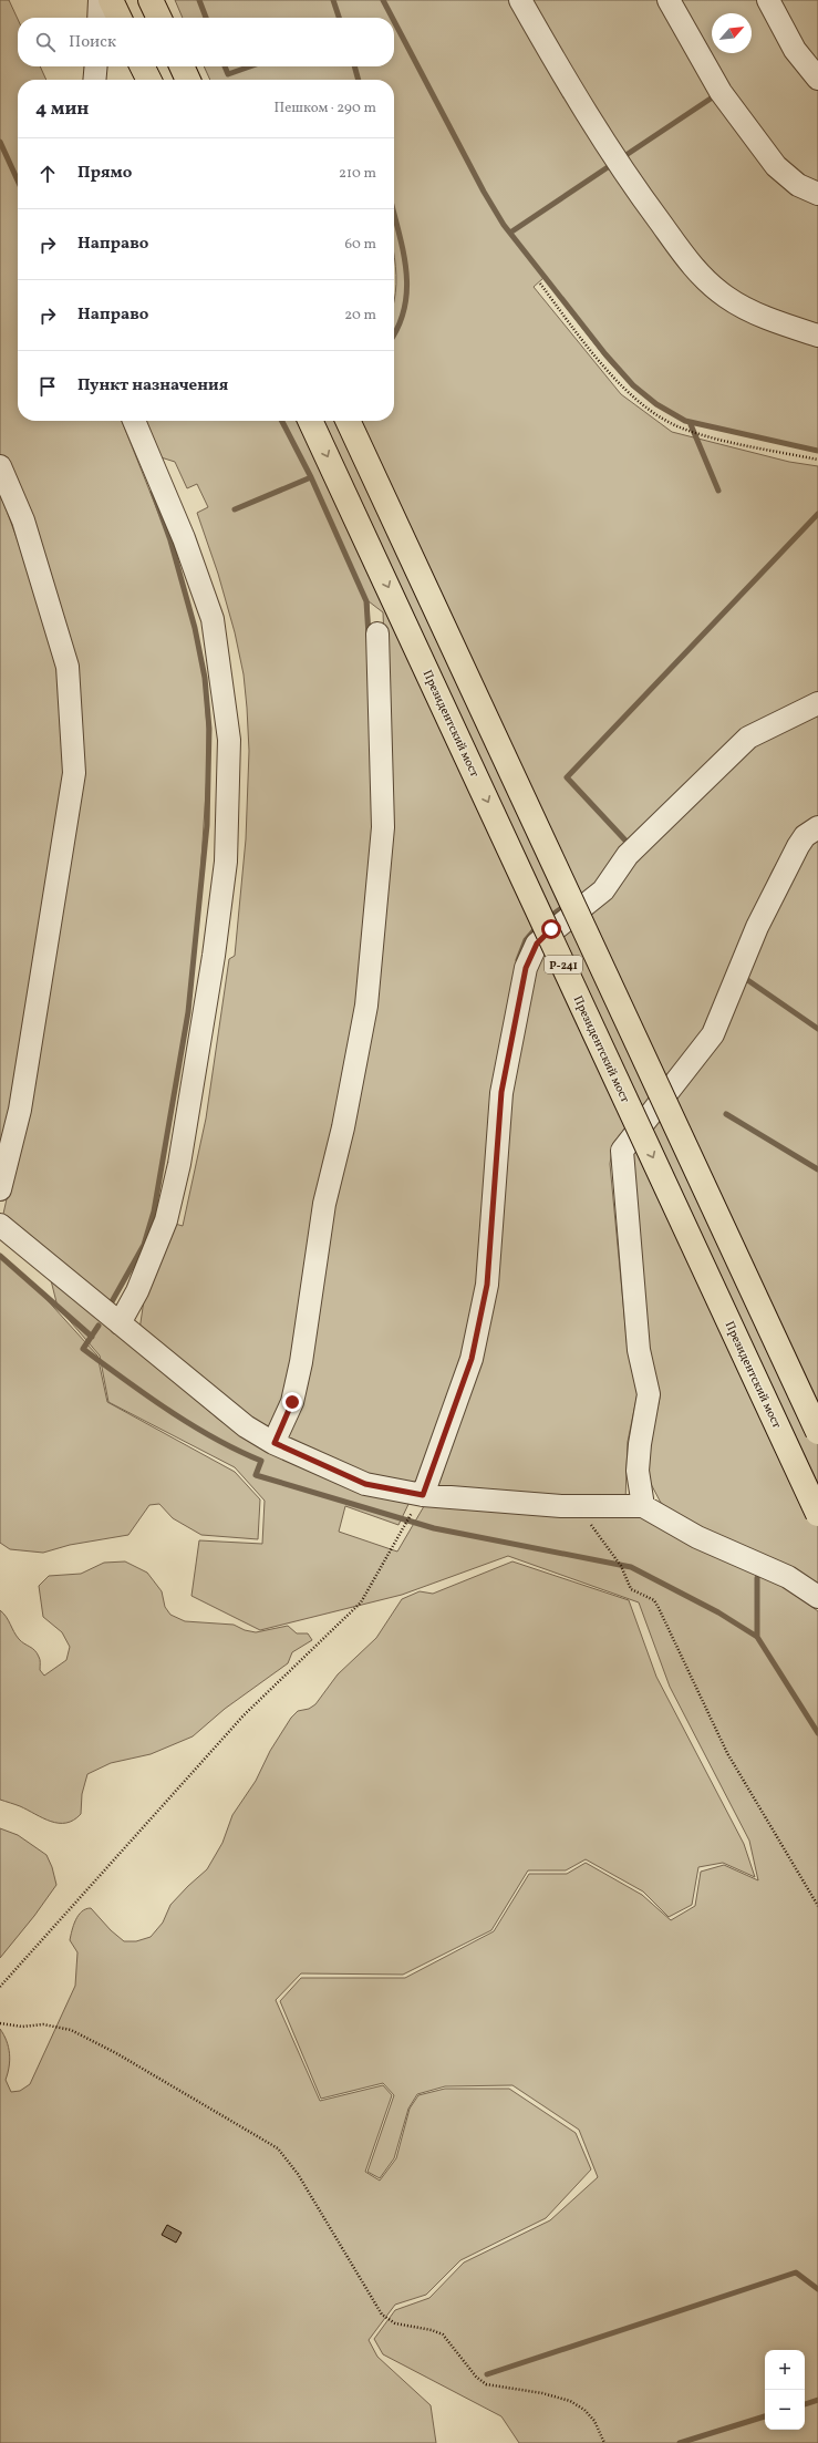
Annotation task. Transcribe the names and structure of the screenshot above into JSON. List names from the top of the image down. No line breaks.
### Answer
{"streets":{"highway":["Президентский мост","Р-241"]},"north":"top right","page":{"search":"Поиск","heading":["4 мин","Пешком · 290 m"],"list":[["Прямо","210 m"],["Направо","60 m"],["Направо","20 m"],"Пункт назначения"],"map_buttons":["+","−"]}}
